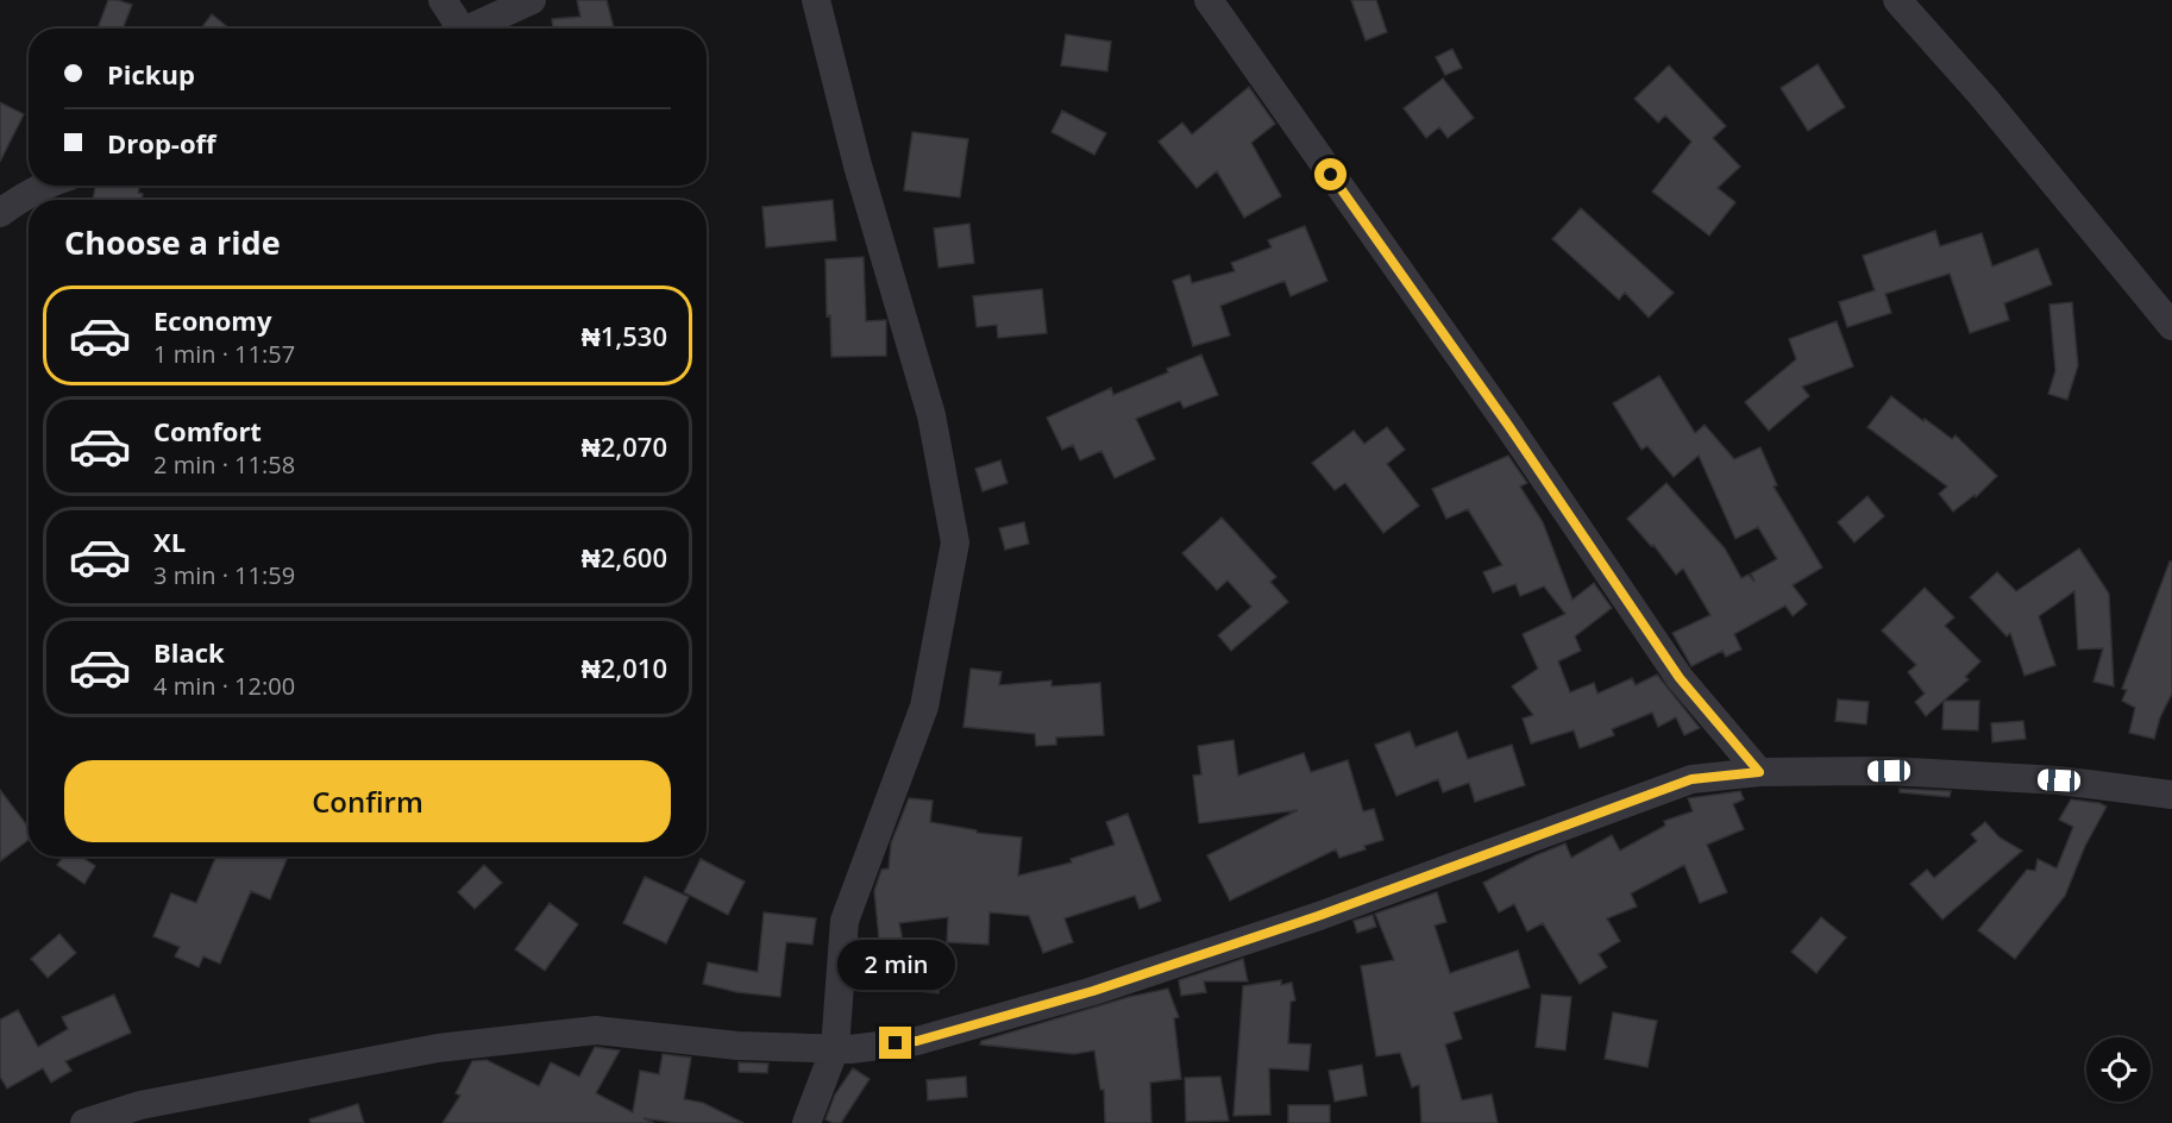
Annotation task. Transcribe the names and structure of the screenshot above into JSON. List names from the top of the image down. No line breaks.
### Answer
{"page":{"banner":["Pickup","Drop-off"],"heading":"Choose a ride","list":[{"name":"Economy","note":"1 min · 11:57","value":"₦1,530"},{"name":"Comfort","note":"2 min · 11:58","value":"₦2,070"},{"name":"XL","note":"3 min · 11:59","value":"₦2,600"},{"name":"Black","note":"4 min · 12:00","value":"₦2,010"}],"buttons":"Confirm","bubble":"2 min"}}
